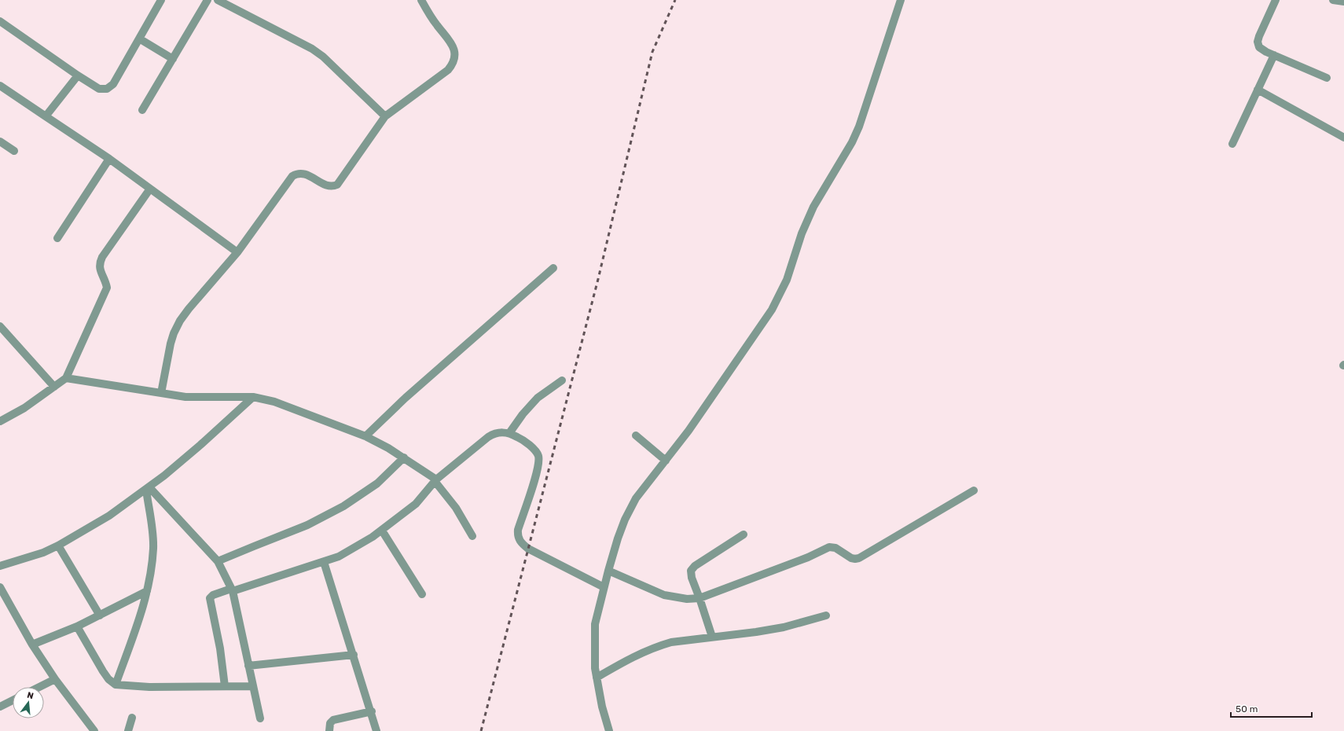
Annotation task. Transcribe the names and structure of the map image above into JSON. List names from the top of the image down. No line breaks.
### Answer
{"scale_bar":"50 m","north":"top"}
